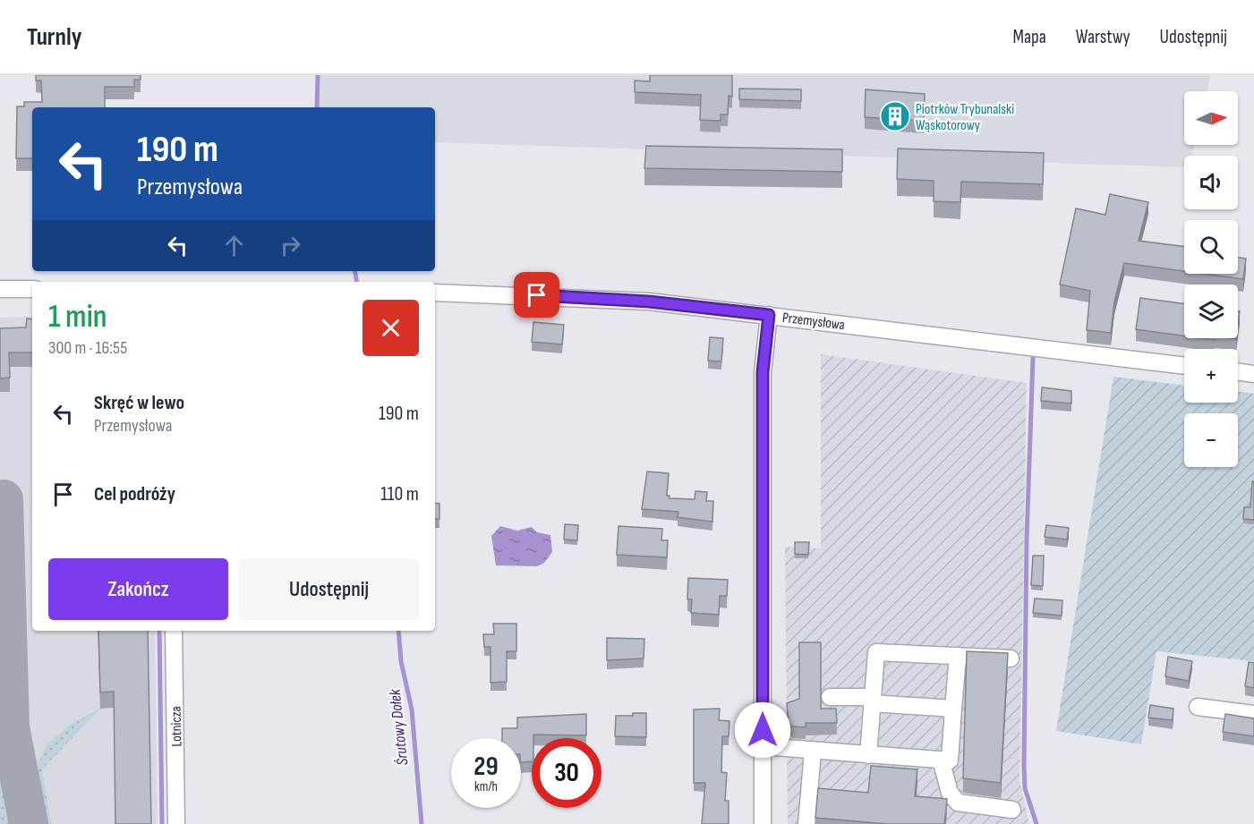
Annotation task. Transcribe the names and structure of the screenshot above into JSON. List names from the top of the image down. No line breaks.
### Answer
{"streets":{"street":["Przemysłowa","Lotnicza"]},"water":["Śrutowy Dołek"],"places":{"building":["Piotrków Trybunalski Wąskotorowy"]},"north":"right","page":{"header":"Turnly","nav":["Mapa","Warstwy","Udostępnij"],"map_buttons":["+","−"],"turn":["190 m","Przemysłowa"],"heading":["1 min","300 m · 16:55"],"list":[{"name":"Skręć w lewo","note":"Przemysłowa","value":"190 m"},{"name":"Cel podróży","value":"110 m"}],"buttons":["Zakończ","Udostępnij"],"speed":"29 km/h","limit":"30"}}
